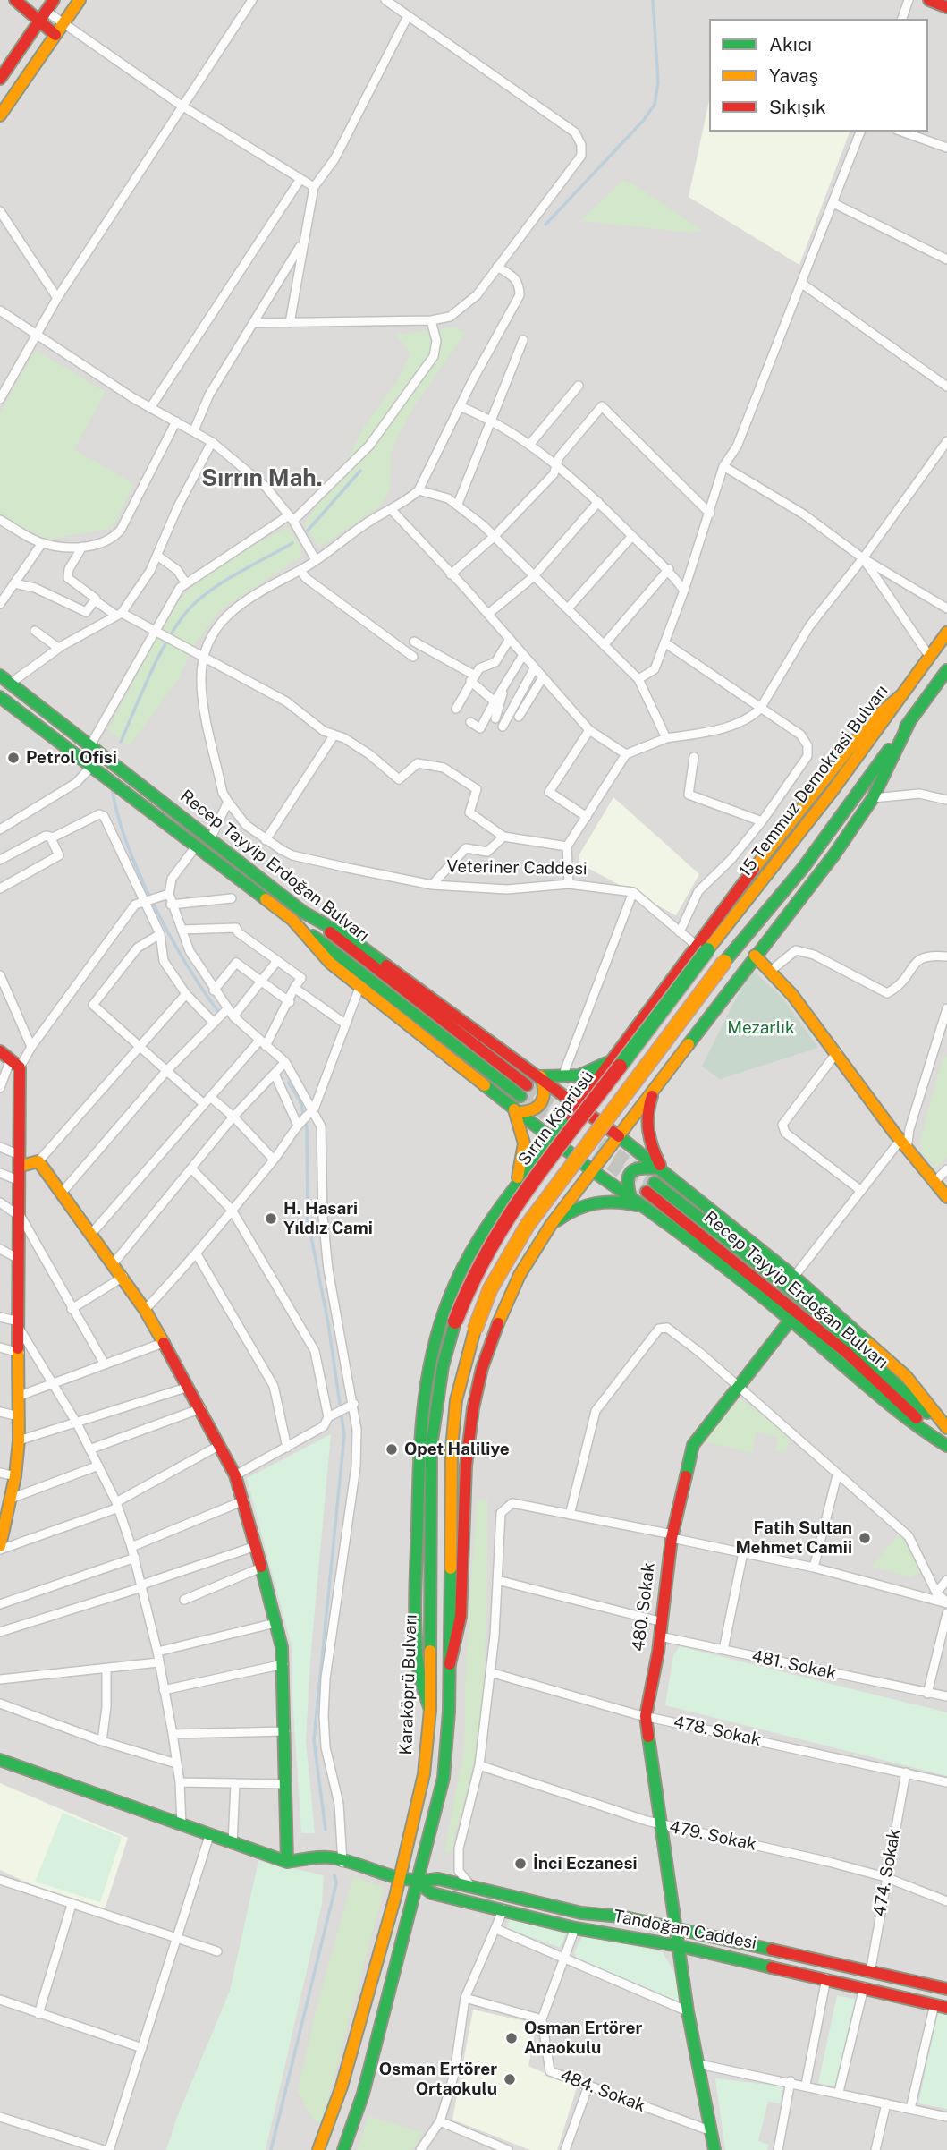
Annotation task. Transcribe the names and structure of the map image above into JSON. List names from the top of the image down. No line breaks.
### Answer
{"streets":{"main road":["15 Temmuz Demokrasi Bulvarı","Recep Tayyip Erdoğan Bulvarı","Sırrın Köprüsü","480. Sokak","Karaköprü Bulvarı","Tandoğan Caddesi"],"street":["Veteriner Caddesi","481. Sokak","478. Sokak","479. Sokak","474. Sokak","484. Sokak"]},"crossings":[["15 Temmuz Demokrasi Bulvarı","Sırrın Köprüsü"],["Sırrın Köprüsü","Karaköprü Bulvarı"],["480. Sokak","481. Sokak"],["480. Sokak","478. Sokak"],["480. Sokak","479. Sokak"],["480. Sokak","Tandoğan Caddesi"],["480. Sokak","484. Sokak"],["Karaköprü Bulvarı","Tandoğan Caddesi"],["478. Sokak","474. Sokak"],["479. Sokak","474. Sokak"],["474. Sokak","Tandoğan Caddesi"]],"districts":["Sırrın Mah."],"parks":["Mezarlık"],"places":["Petrol Ofisi","H. Hasari Yıldız Cami","Opet Haliliye","Fatih Sultan Mehmet Camii","İnci Eczanesi","Osman Ertörer Anaokulu","Osman Ertörer Ortaokulu"],"legend":["Akıcı","Yavaş","Sıkışık"]}
